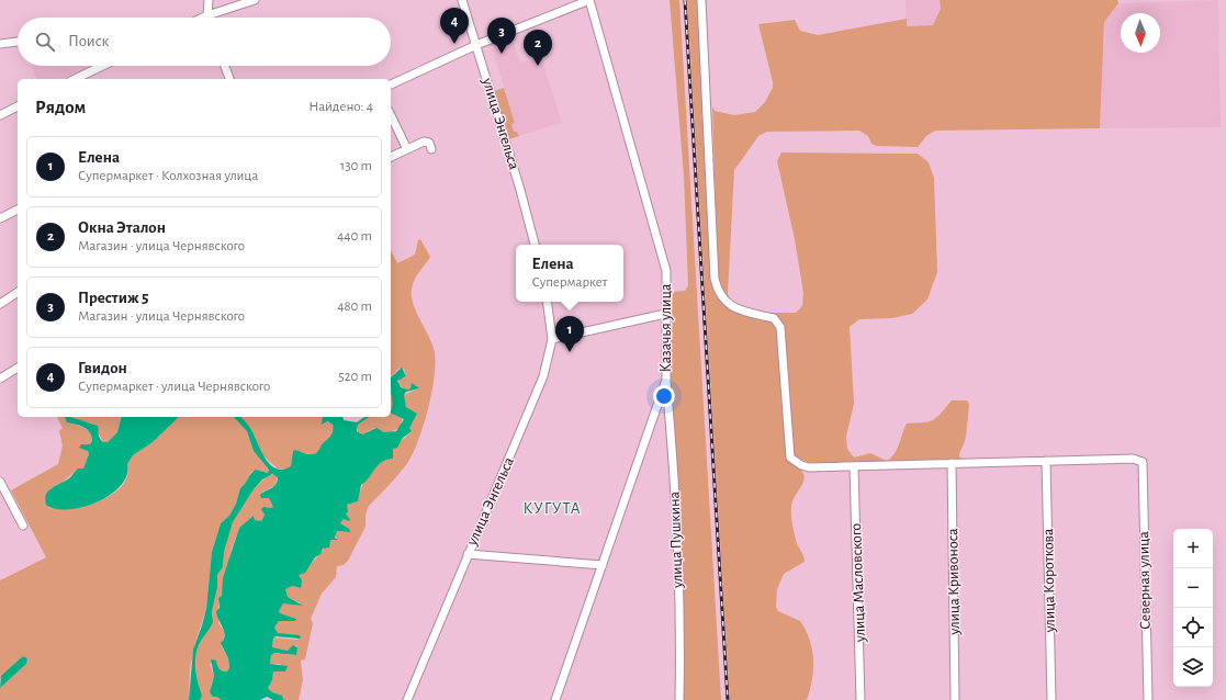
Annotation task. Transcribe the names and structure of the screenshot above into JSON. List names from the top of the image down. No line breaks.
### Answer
{"streets":{"street":["улица Энгельса","Казачья улица","улица Пушкина","улица Короткова","Северная улица","улица Кривоноса","улица Масловского"]},"crossings":[["Казачья улица","улица Пушкина"],["улица Короткова","Северная улица"]],"districts":["КУГУТА"],"north":"bottom","page":{"pins":["4","3","2","1"],"search":"Поиск","heading":["Рядом","Найдено: 4"],"list":[{"mark":"1","name":"Елена","note":"Супермаркет · Колхозная улица","value":"130 m"},{"mark":"2","name":"Окна Эталон","note":"Магазин · улица Чернявского","value":"440 m"},{"mark":"3","name":"Престиж 5","note":"Магазин · улица Чернявского","value":"480 m"},{"mark":"4","name":"Гвидон","note":"Супермаркет · улица Чернявского","value":"520 m"}],"popup":["Елена","Супермаркет"],"map_buttons":["+","−"]}}
